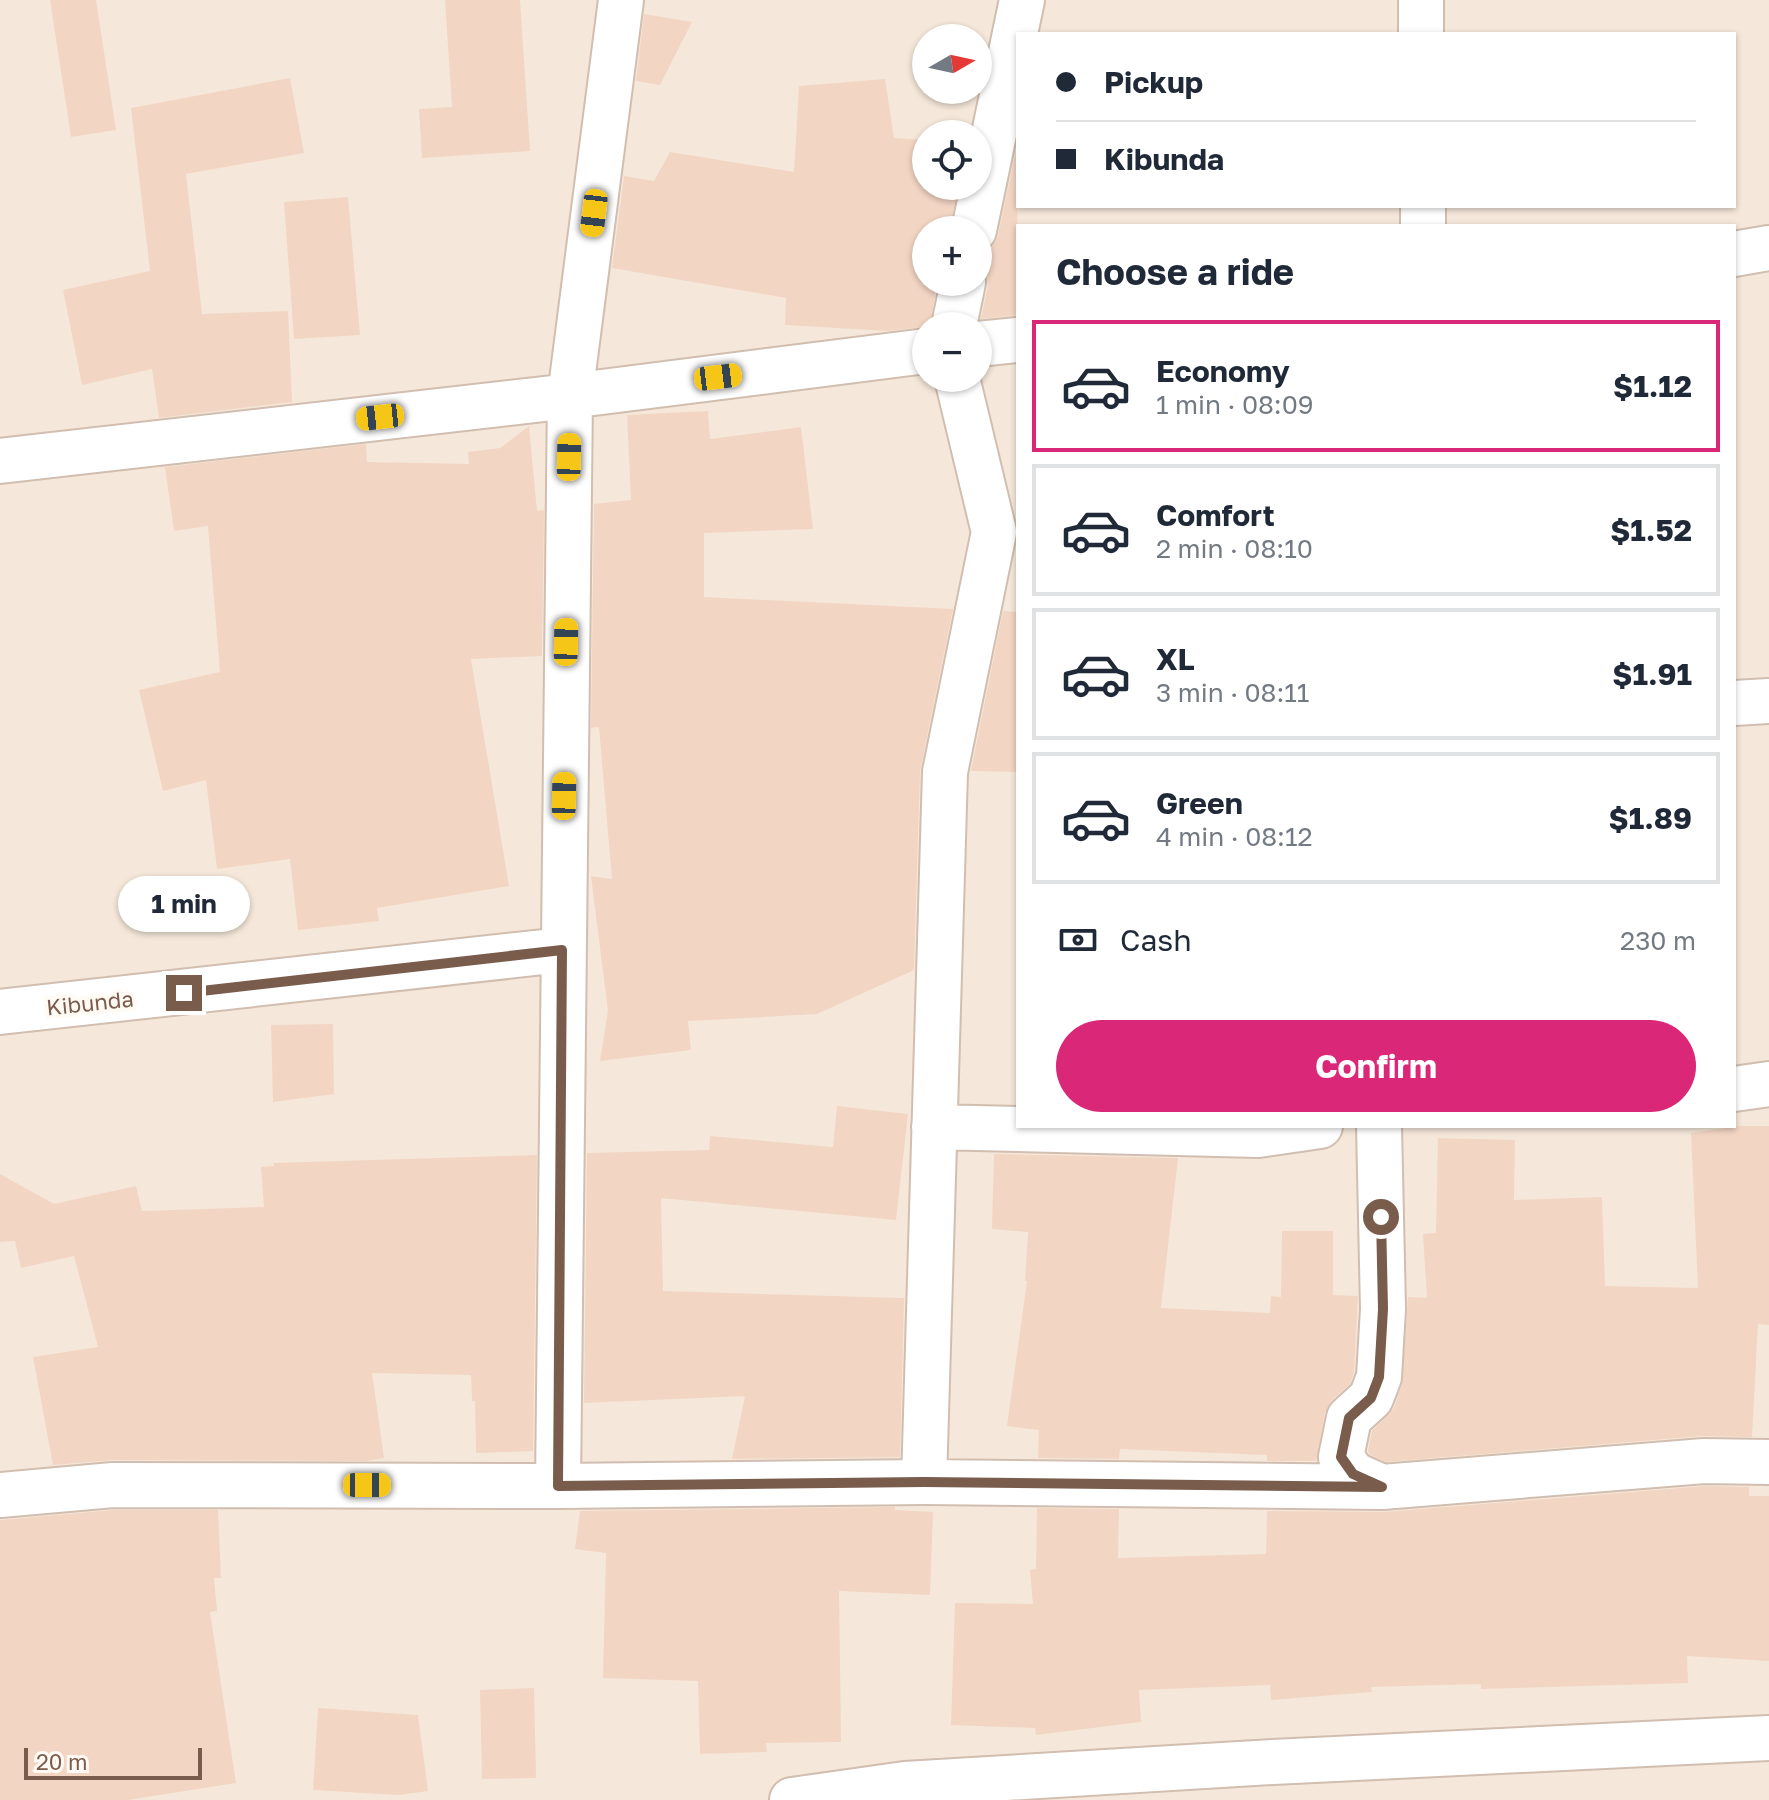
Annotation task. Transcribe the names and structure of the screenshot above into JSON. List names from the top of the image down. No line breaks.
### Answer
{"streets":{"street":["Kibunda"]},"scale_bar":"20 m","north":"right","page":{"map_buttons":["+","−"],"banner":["Pickup","Kibunda"],"heading":"Choose a ride","list":[{"name":"Economy","note":"1 min · 08:09","value":"$1.12"},{"name":"Comfort","note":"2 min · 08:10","value":"$1.52"},{"name":"XL","note":"3 min · 08:11","value":"$1.91"},{"name":"Green","note":"4 min · 08:12","value":"$1.89"}],"bubble":"1 min","pay":["Cash","230 m"],"buttons":"Confirm","scale":"20 m"}}
